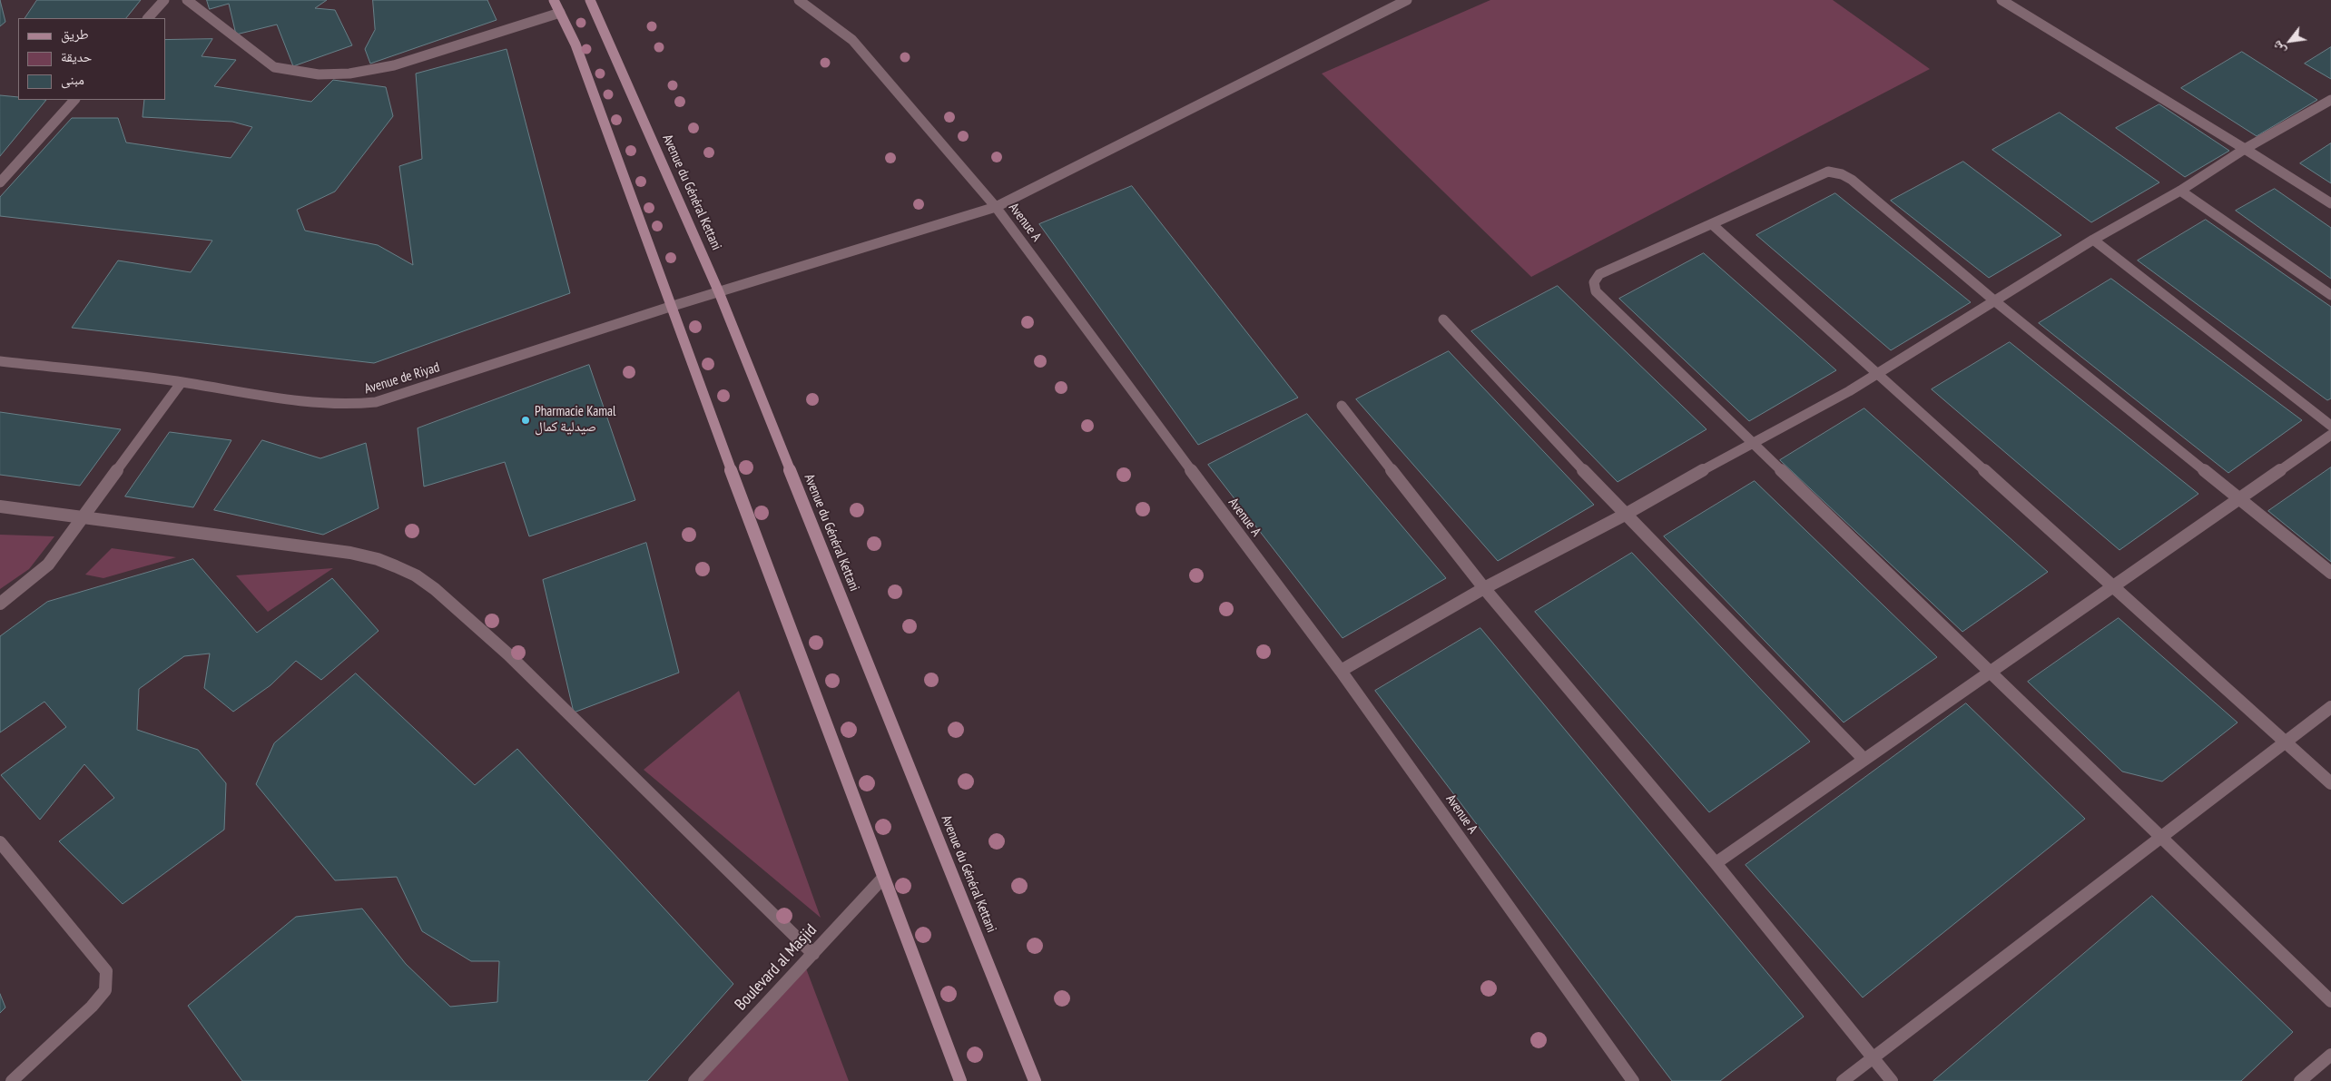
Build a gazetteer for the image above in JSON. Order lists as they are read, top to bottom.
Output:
{
  "streets": {
    "street": [
      "Avenue du Général Kettani",
      "Avenue A",
      "Avenue de Riyad",
      "Boulevard al Masjid"
    ]
  },
  "crossings": [
    ["Avenue du Général Kettani", "Avenue de Riyad"],
    ["Avenue A", "Avenue de Riyad"]
  ],
  "places": ["Pharmacie Kamal صيدلية كمال"],
  "legend": ["طريق", "حديقة", "مبنى"],
  "north": "bottom left"
}
